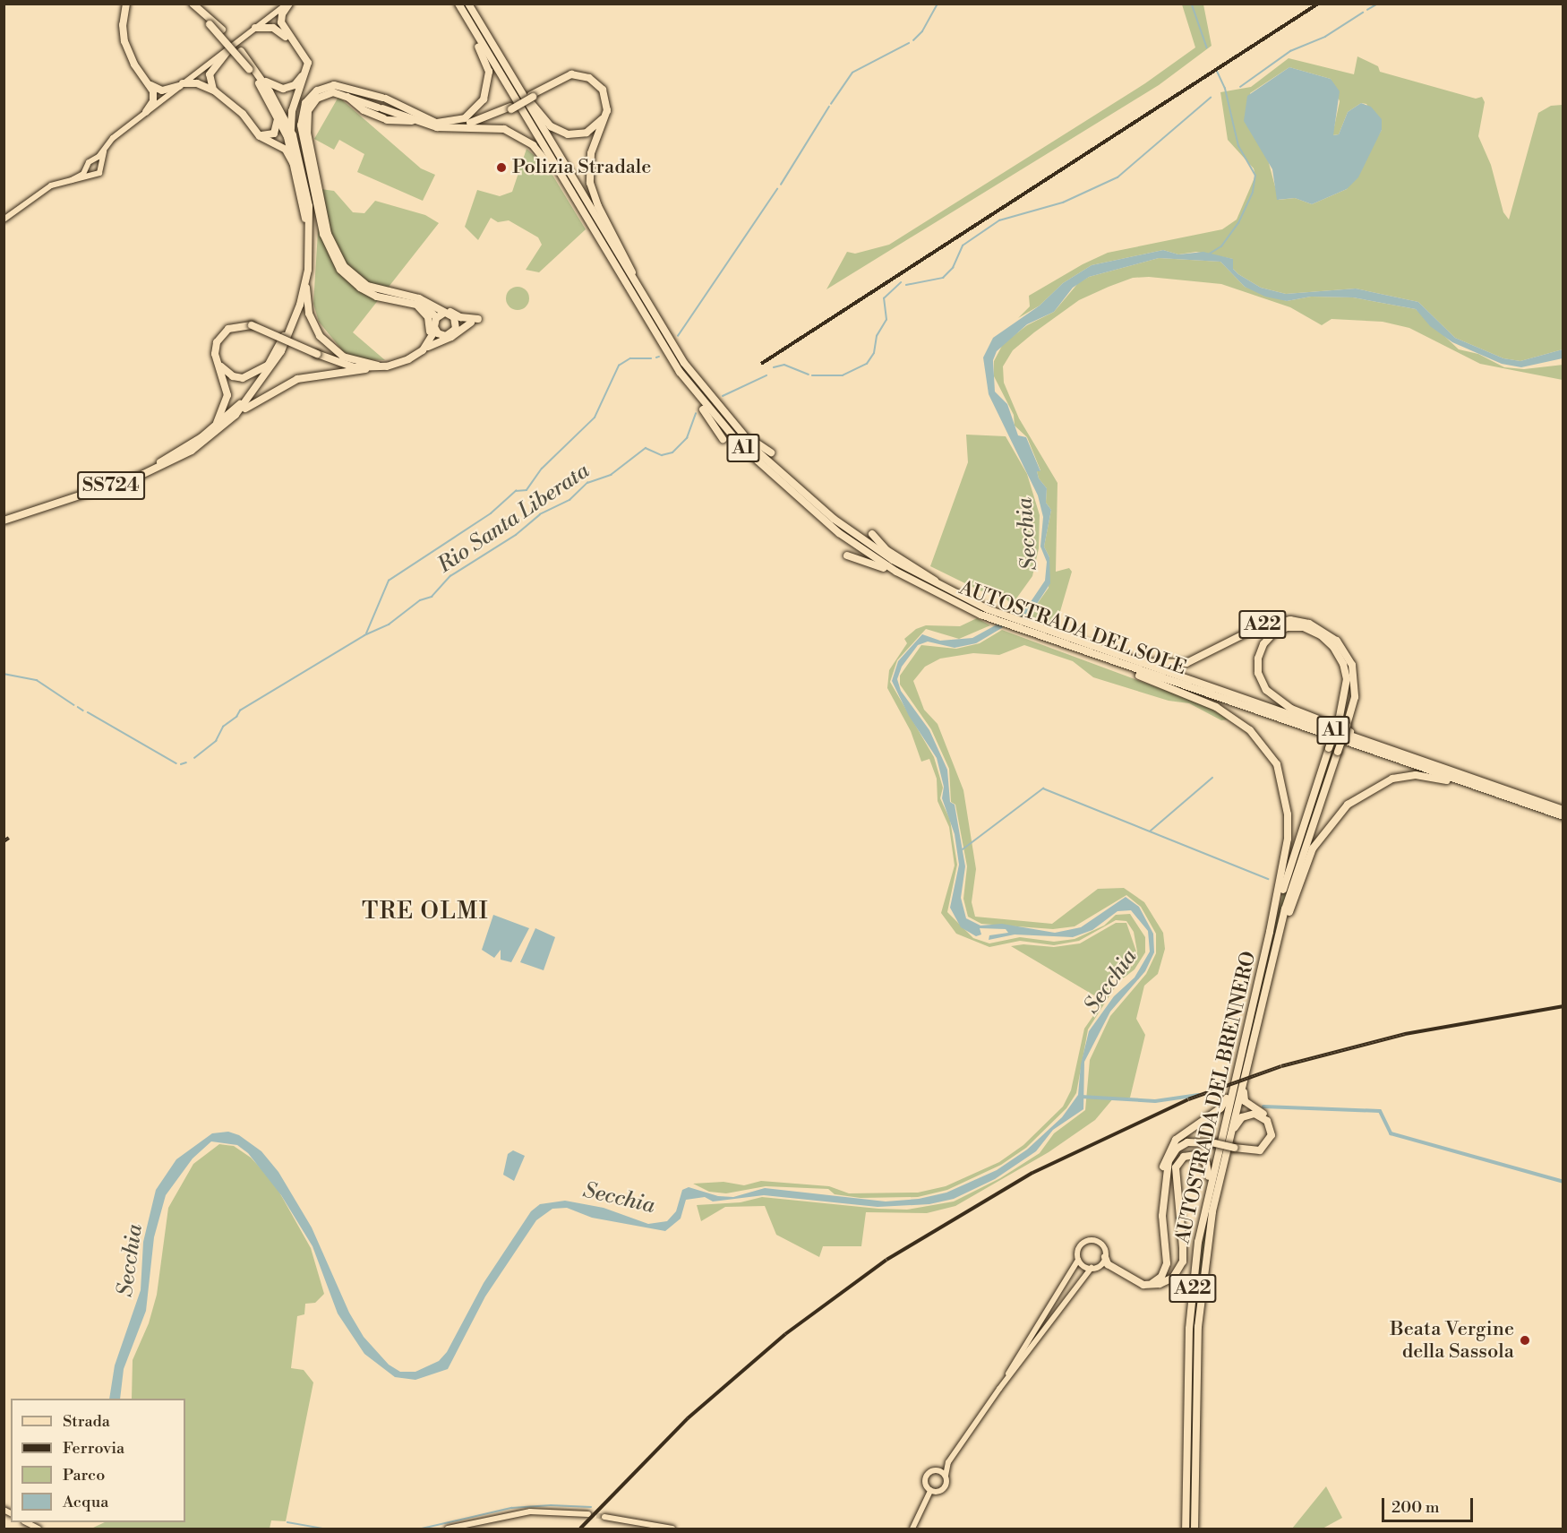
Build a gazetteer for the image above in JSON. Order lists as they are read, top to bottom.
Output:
{
  "streets": {
    "highway": [
      "A1",
      "SS724",
      "A22",
      "AUTOSTRADA DEL SOLE",
      "AUTOSTRADA DEL BRENNERO"
    ]
  },
  "crossings": [
    ["A1", "AUTOSTRADA DEL SOLE"],
    ["A1", "AUTOSTRADA DEL BRENNERO"],
    ["A22", "AUTOSTRADA DEL SOLE"],
    ["A22", "AUTOSTRADA DEL BRENNERO"]
  ],
  "districts": ["TRE OLMI"],
  "water": ["Rio Santa Liberata", "Secchia"],
  "places": ["Polizia Stradale", "Beata Vergine della Sassola"],
  "legend": [
    "Strada",
    "Ferrovia",
    "Parco",
    "Acqua"
  ],
  "scale_bar": "200 m"
}
